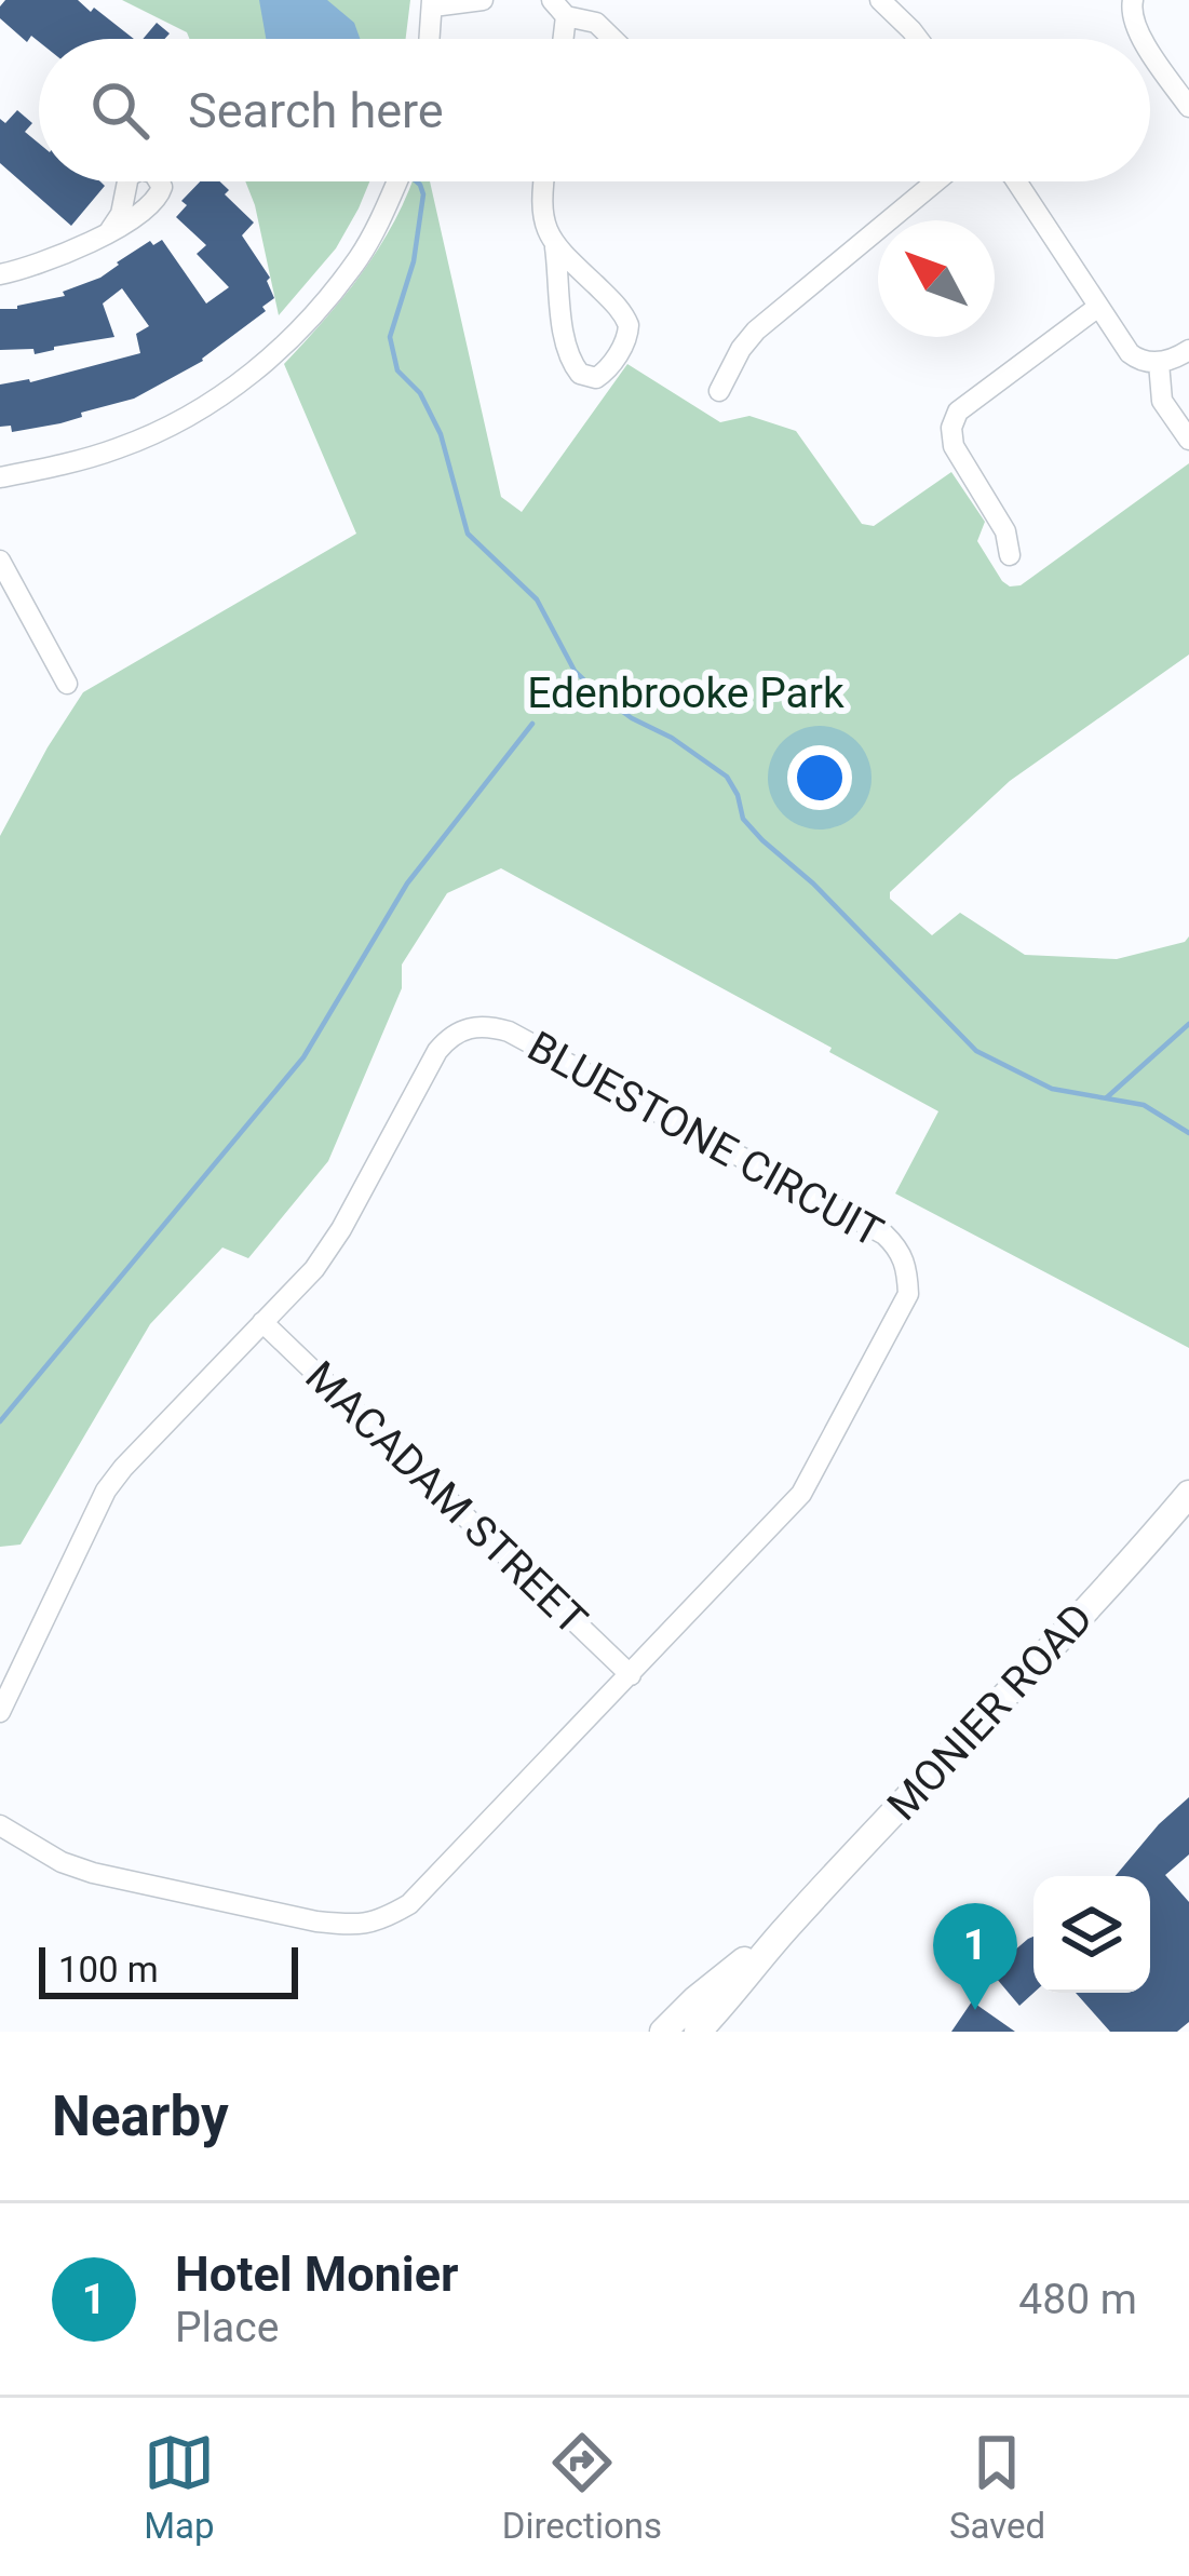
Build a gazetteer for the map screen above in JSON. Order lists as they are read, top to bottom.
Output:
{
  "streets": {
    "main road": ["MONIER ROAD"],
    "street": ["BLUESTONE CIRCUIT", "MACADAM STREET"]
  },
  "crossings": [
    ["BLUESTONE CIRCUIT", "MACADAM STREET"]
  ],
  "parks": ["Edenbrooke Park"],
  "scale_bar": "100 m",
  "north": "top left",
  "page": {
    "search": "Search here",
    "pins": "1",
    "scale": "100 m",
    "heading": "Nearby",
    "list": [
      {
        "mark": "1",
        "name": "Hotel Monier",
        "note": "Place",
        "value": "480 m"
      }
    ],
    "nav": ["Map", "Directions", "Saved"]
  }
}
